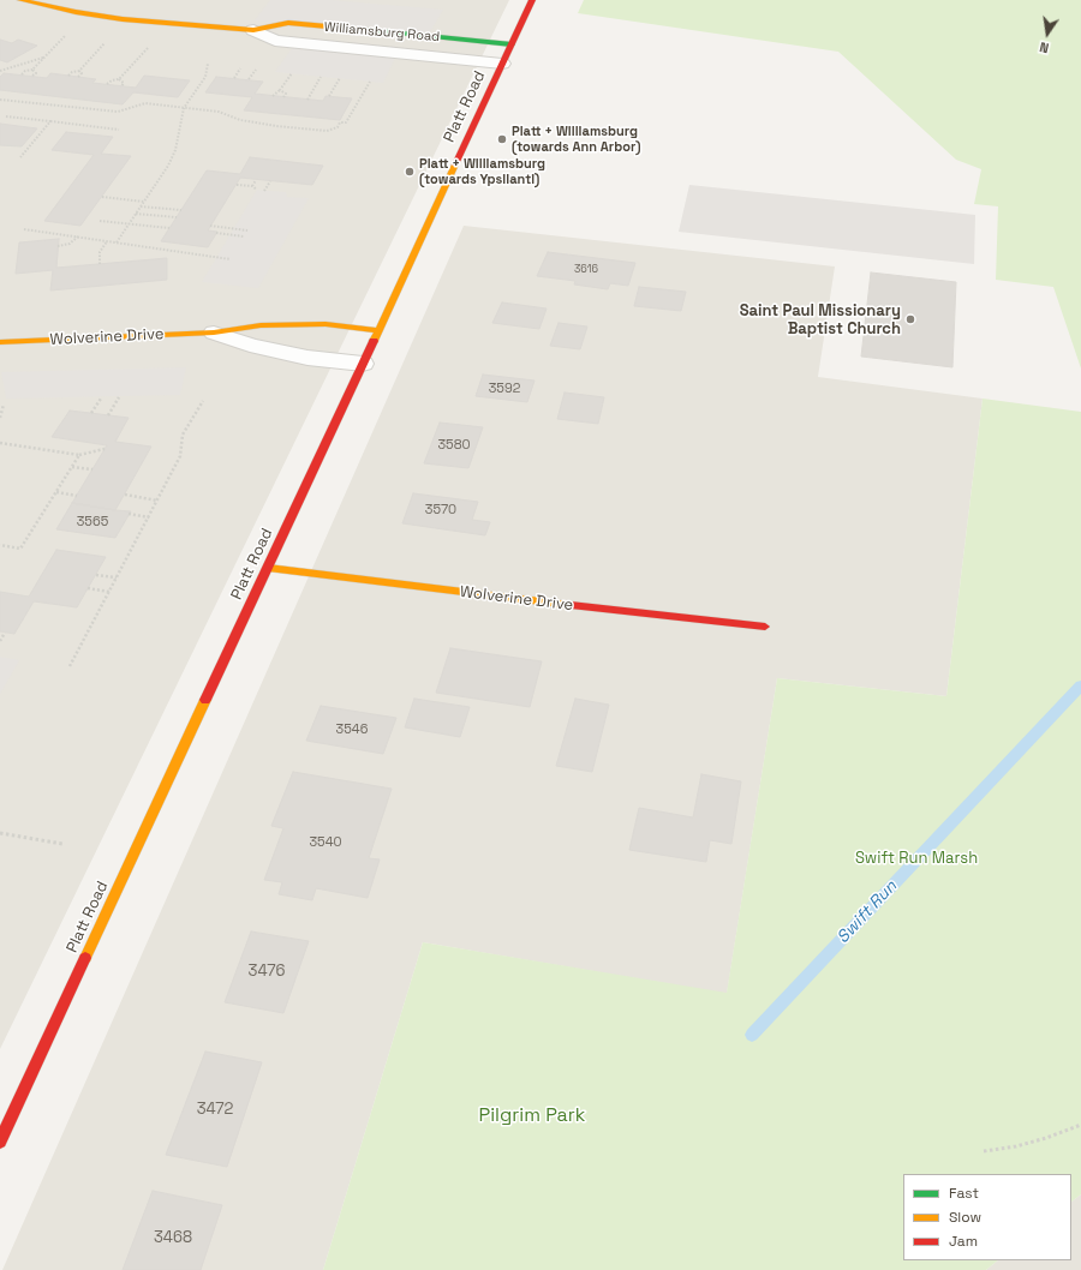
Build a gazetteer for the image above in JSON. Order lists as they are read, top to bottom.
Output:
{
  "streets": {
    "main road": ["Williamsburg Road", "Platt Road", "Wolverine Drive"]
  },
  "crossings": [
    ["Williamsburg Road", "Platt Road"],
    ["Platt Road", "Wolverine Drive"]
  ],
  "water": ["Swift Run"],
  "parks": ["Swift Run Marsh", "Pilgrim Park"],
  "places": ["Platt + Williamsburg (towards Ann Arbor)", "Platt + Williamsburg (towards Ypsilanti)", "Saint Paul Missionary Baptist Church"],
  "house_numbers": [
    "3616",
    "3592",
    "3580",
    "3570",
    "3565",
    "3546",
    "3540",
    "3476",
    "3472",
    "3468"
  ],
  "legend": ["Fast", "Slow", "Jam"],
  "north": "bottom"
}
